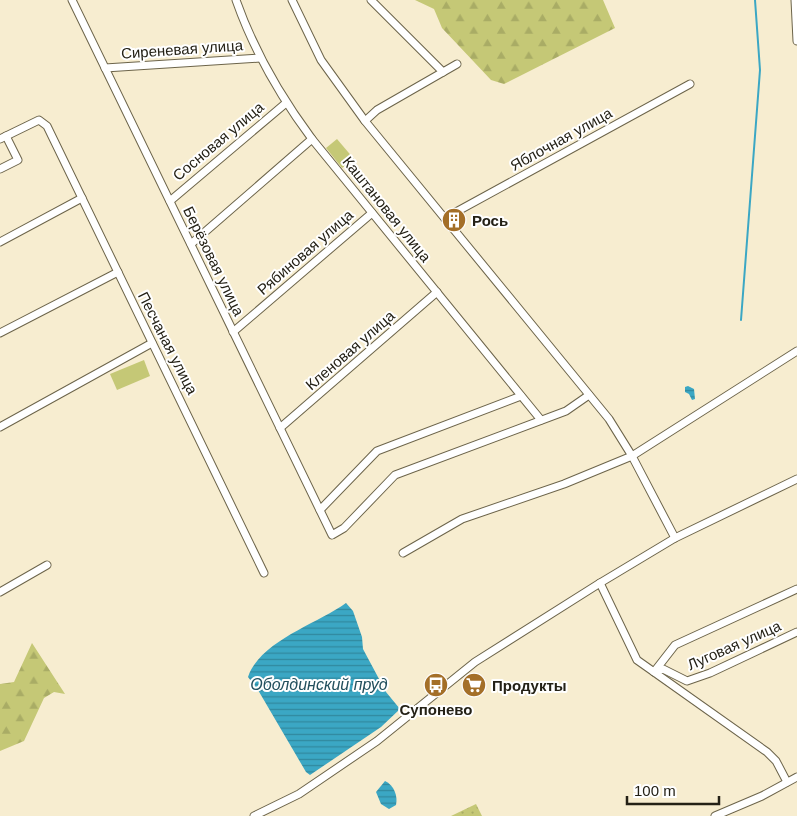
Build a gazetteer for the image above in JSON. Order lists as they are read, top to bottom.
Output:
{
  "streets": {
    "street": [
      "Сиреневая улица",
      "Яблочная улица",
      "Сосновая улица",
      "Каштановая улица",
      "Рябиновая улица",
      "Берёзовая улица",
      "Песчаная улица",
      "Кленовая улица",
      "Луговая улица"
    ]
  },
  "crossings": [
    ["Сиреневая улица", "Каштановая улица"],
    ["Сиреневая улица", "Берёзовая улица"],
    ["Сосновая улица", "Каштановая улица"],
    ["Сосновая улица", "Берёзовая улица"],
    ["Каштановая улица", "Рябиновая улица"],
    ["Каштановая улица", "Берёзовая улица"],
    ["Каштановая улица", "Кленовая улица"],
    ["Рябиновая улица", "Берёзовая улица"],
    ["Берёзовая улица", "Кленовая улица"]
  ],
  "water": ["Оболдинский пруд"],
  "places": {
    "building": ["Рось"],
    "bus stop": ["Супонево"],
    "supermarket": ["Продукты"]
  },
  "scale_bar": "100 m"
}
